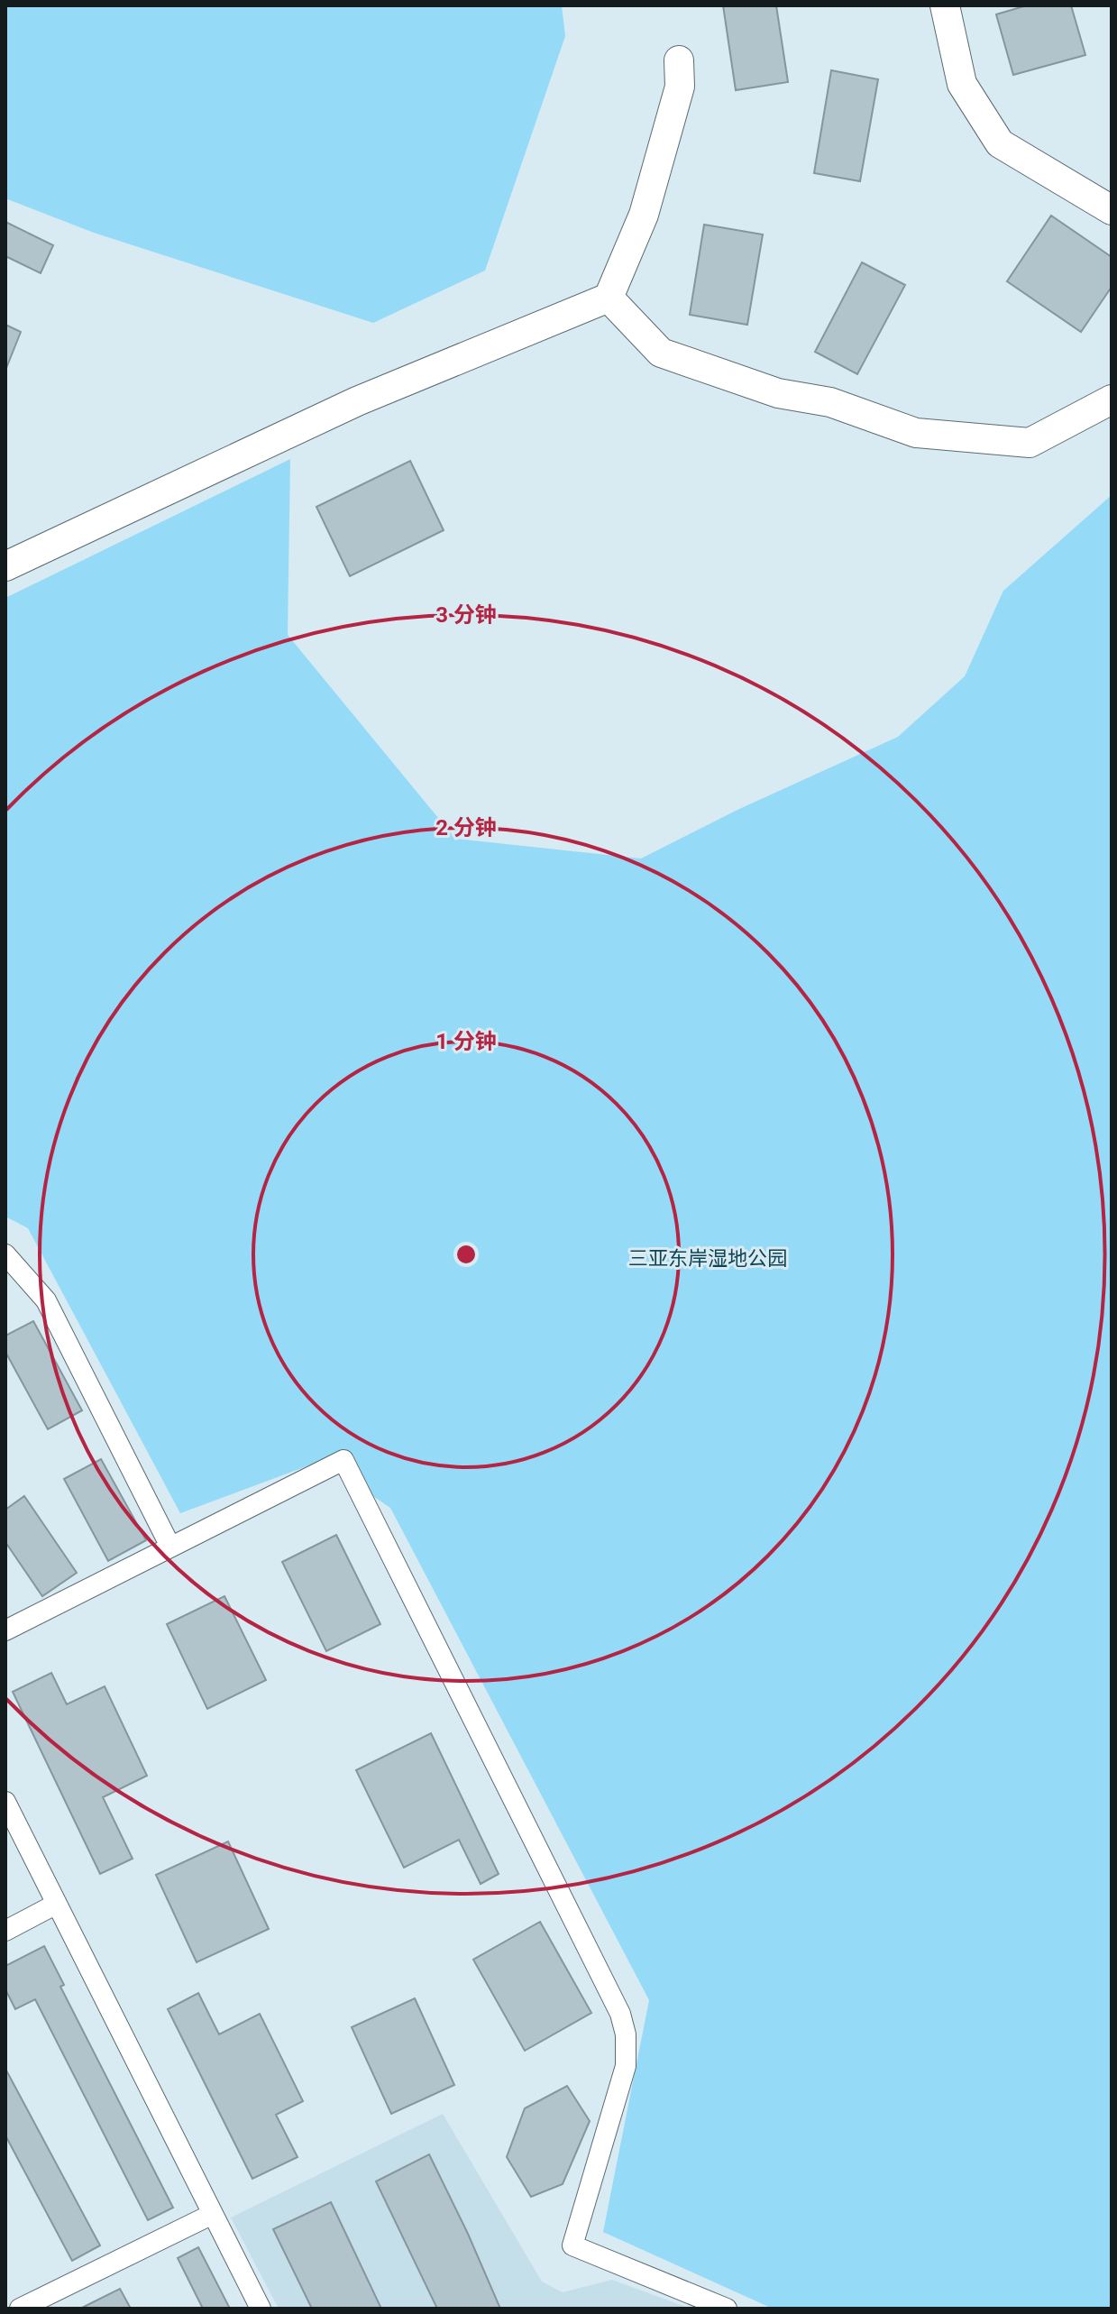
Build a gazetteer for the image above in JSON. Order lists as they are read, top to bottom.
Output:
{
  "parks": ["三亚东岸湿地公园"],
  "rings": ["3 分钟", "2 分钟", "1 分钟"]
}
